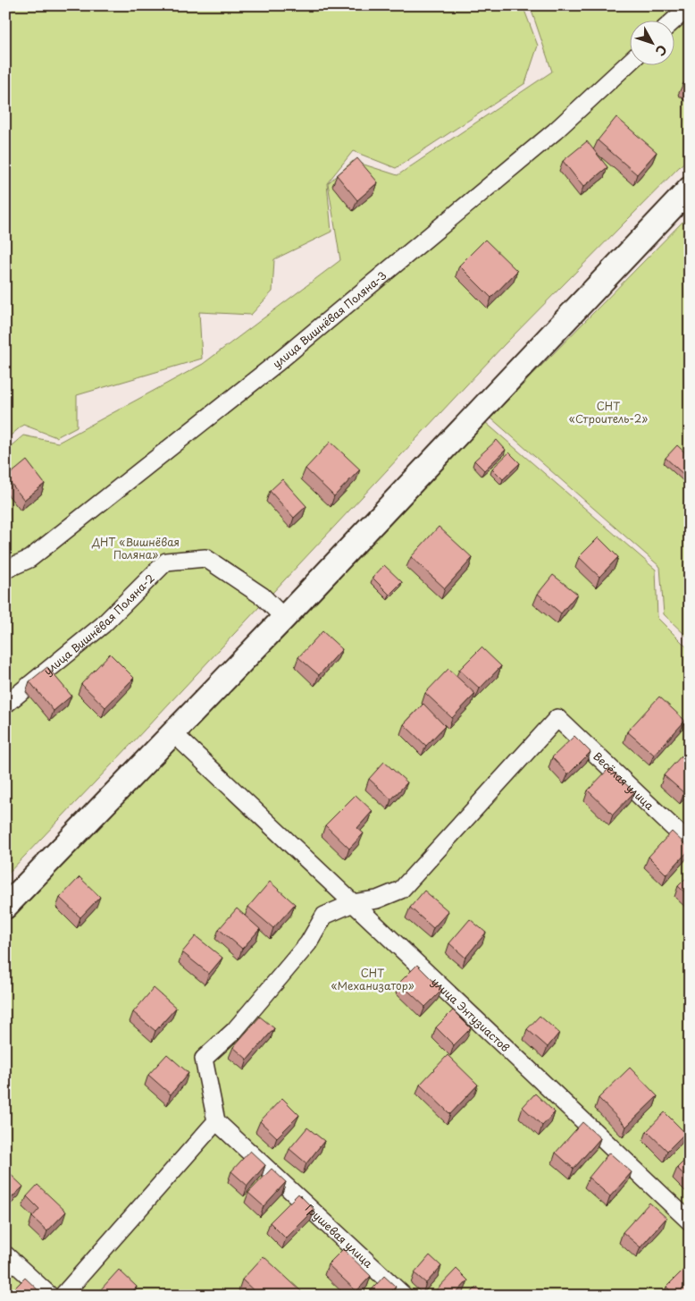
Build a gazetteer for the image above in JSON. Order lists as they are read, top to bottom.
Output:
{
  "streets": {
    "street": [
      "улица Вишнёвая Поляна-3",
      "улица Вишнёвая Поляна-2",
      "Весёлая улица",
      "улица Энтузиастов",
      "Грушевая улица"
    ]
  },
  "crossings": [
    ["Весёлая улица", "улица Энтузиастов"]
  ],
  "parks": ["СНТ «Строитель-2»", "ДНТ «Вишнёвая Поляна»", "СНТ «Механизатор»"],
  "north": "bottom right"
}
